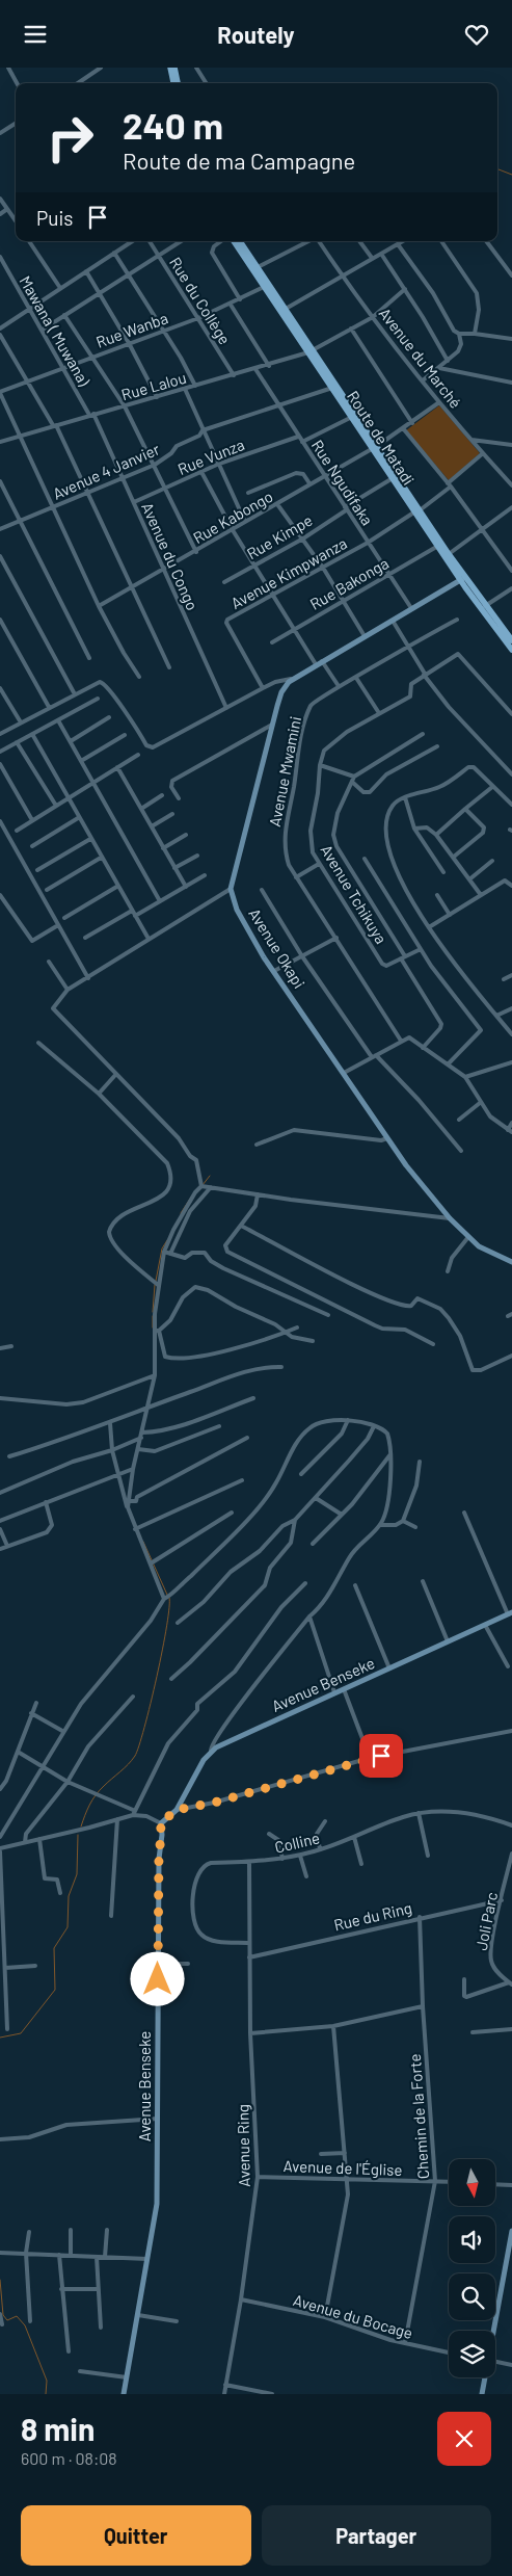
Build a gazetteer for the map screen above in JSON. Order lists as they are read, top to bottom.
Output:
{
  "streets": {
    "main road": ["Route de Matadi"],
    "street": [
      "Rue du Collège",
      "Rue Wanba",
      "Mawana ( Muwana)",
      "Avenue du Marché",
      "Rue Lalou",
      "Rue Vunza",
      "Avenue 4 Janvier",
      "Rue Ngudifaka",
      "Rue Kabongo",
      "Rue Kimpe",
      "Avenue du Congo",
      "Avenue Kimpwanza",
      "Rue Bakonga",
      "Avenue Mwamini",
      "Avenue Tchikuya",
      "Avenue Okapi",
      "Avenue Benseke",
      "Colline",
      "Rue du Ring",
      "Joli Parc",
      "Chemin de la Forte",
      "Avenue Ring",
      "Avenue de l'Église",
      "Avenue du Bocage"
    ]
  },
  "crossings": [
    ["Rue du Collège", "Rue Wanba"],
    ["Rue du Collège", "Rue Lalou"],
    ["Rue Wanba", "Mawana ( Muwana)"],
    ["Rue Wanba", "Route de Matadi"],
    ["Mawana ( Muwana)", "Rue Lalou"],
    ["Mawana ( Muwana)", "Avenue du Congo"],
    ["Avenue du Marché", "Rue Lalou"],
    ["Avenue du Marché", "Rue Kabongo"],
    ["Avenue du Marché", "Avenue Kimpwanza"],
    ["Rue Lalou", "Route de Matadi"],
    ["Rue Lalou", "Rue Ngudifaka"],
    ["Rue Lalou", "Avenue du Congo"],
    ["Route de Matadi", "Avenue 4 Janvier"],
    ["Route de Matadi", "Rue Kabongo"],
    ["Route de Matadi", "Rue Kimpe"],
    ["Route de Matadi", "Avenue Kimpwanza"],
    ["Route de Matadi", "Rue Bakonga"],
    ["Rue Vunza", "Rue Ngudifaka"],
    ["Rue Vunza", "Avenue du Congo"],
    ["Avenue 4 Janvier", "Rue Ngudifaka"],
    ["Avenue 4 Janvier", "Avenue du Congo"],
    ["Rue Ngudifaka", "Rue Kabongo"],
    ["Rue Ngudifaka", "Rue Kimpe"],
    ["Rue Ngudifaka", "Avenue Kimpwanza"],
    ["Rue Ngudifaka", "Rue Bakonga"],
    ["Rue Kabongo", "Avenue du Congo"],
    ["Colline", "Avenue Ring"],
    ["Rue du Ring", "Joli Parc"],
    ["Rue du Ring", "Chemin de la Forte"],
    ["Rue du Ring", "Avenue Ring"],
    ["Chemin de la Forte", "Avenue de l'Église"],
    ["Chemin de la Forte", "Avenue du Bocage"],
    ["Avenue Ring", "Avenue de l'Église"],
    ["Avenue Ring", "Avenue du Bocage"]
  ],
  "north": "bottom",
  "page": {
    "header": "Routely",
    "turn": ["240 m", "Route de ma Campagne"],
    "then": "Puis",
    "heading": ["8 min", "600 m · 08:08"],
    "buttons": ["Quitter", "Partager"]
  }
}
